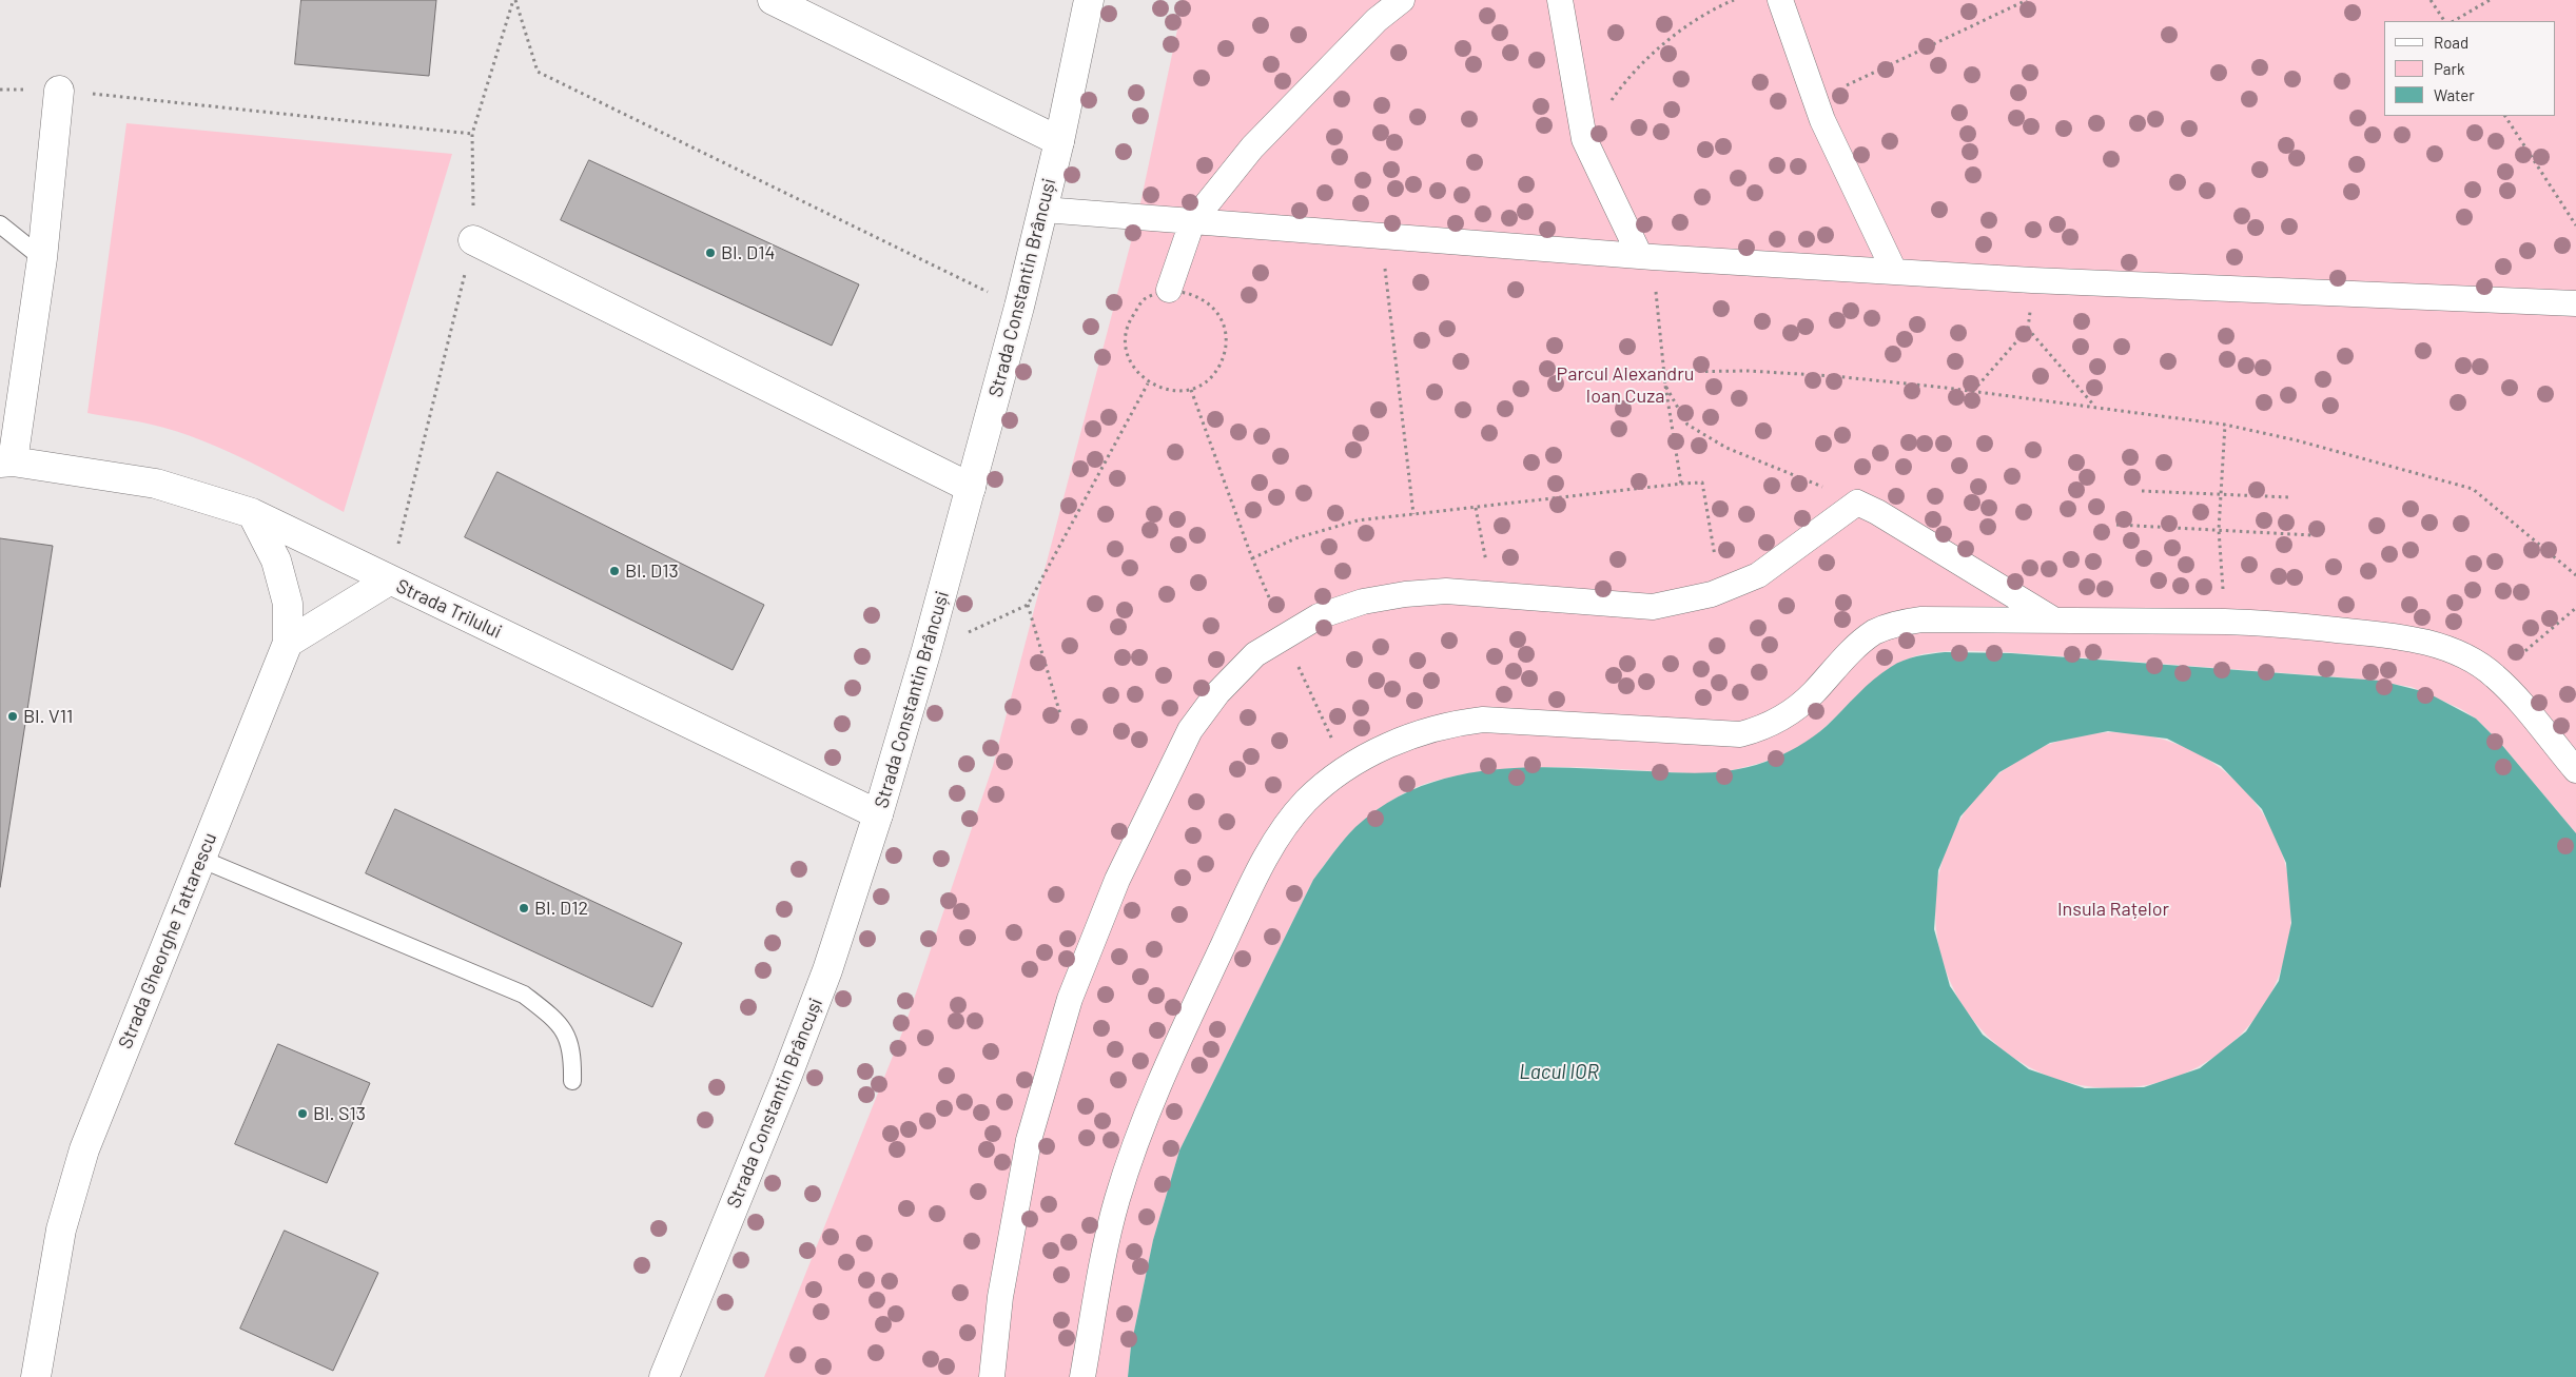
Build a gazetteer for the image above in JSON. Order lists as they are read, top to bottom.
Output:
{
  "streets": {
    "street": ["Strada Constantin Brâncuși", "Strada Trilului", "Strada Gheorghe Tattarescu"]
  },
  "crossings": [
    ["Strada Constantin Brâncuși", "Strada Trilului"],
    ["Strada Trilului", "Strada Gheorghe Tattarescu"]
  ],
  "water": ["Lacul IOR"],
  "parks": ["Parcul Alexandru Ioan Cuza", "Insula Rațelor"],
  "places": [
    "Bl. D14",
    "Bl. D13",
    "Bl. V11",
    "Bl. D12",
    "Bl. S13"
  ],
  "legend": ["Road", "Park", "Water"]
}
